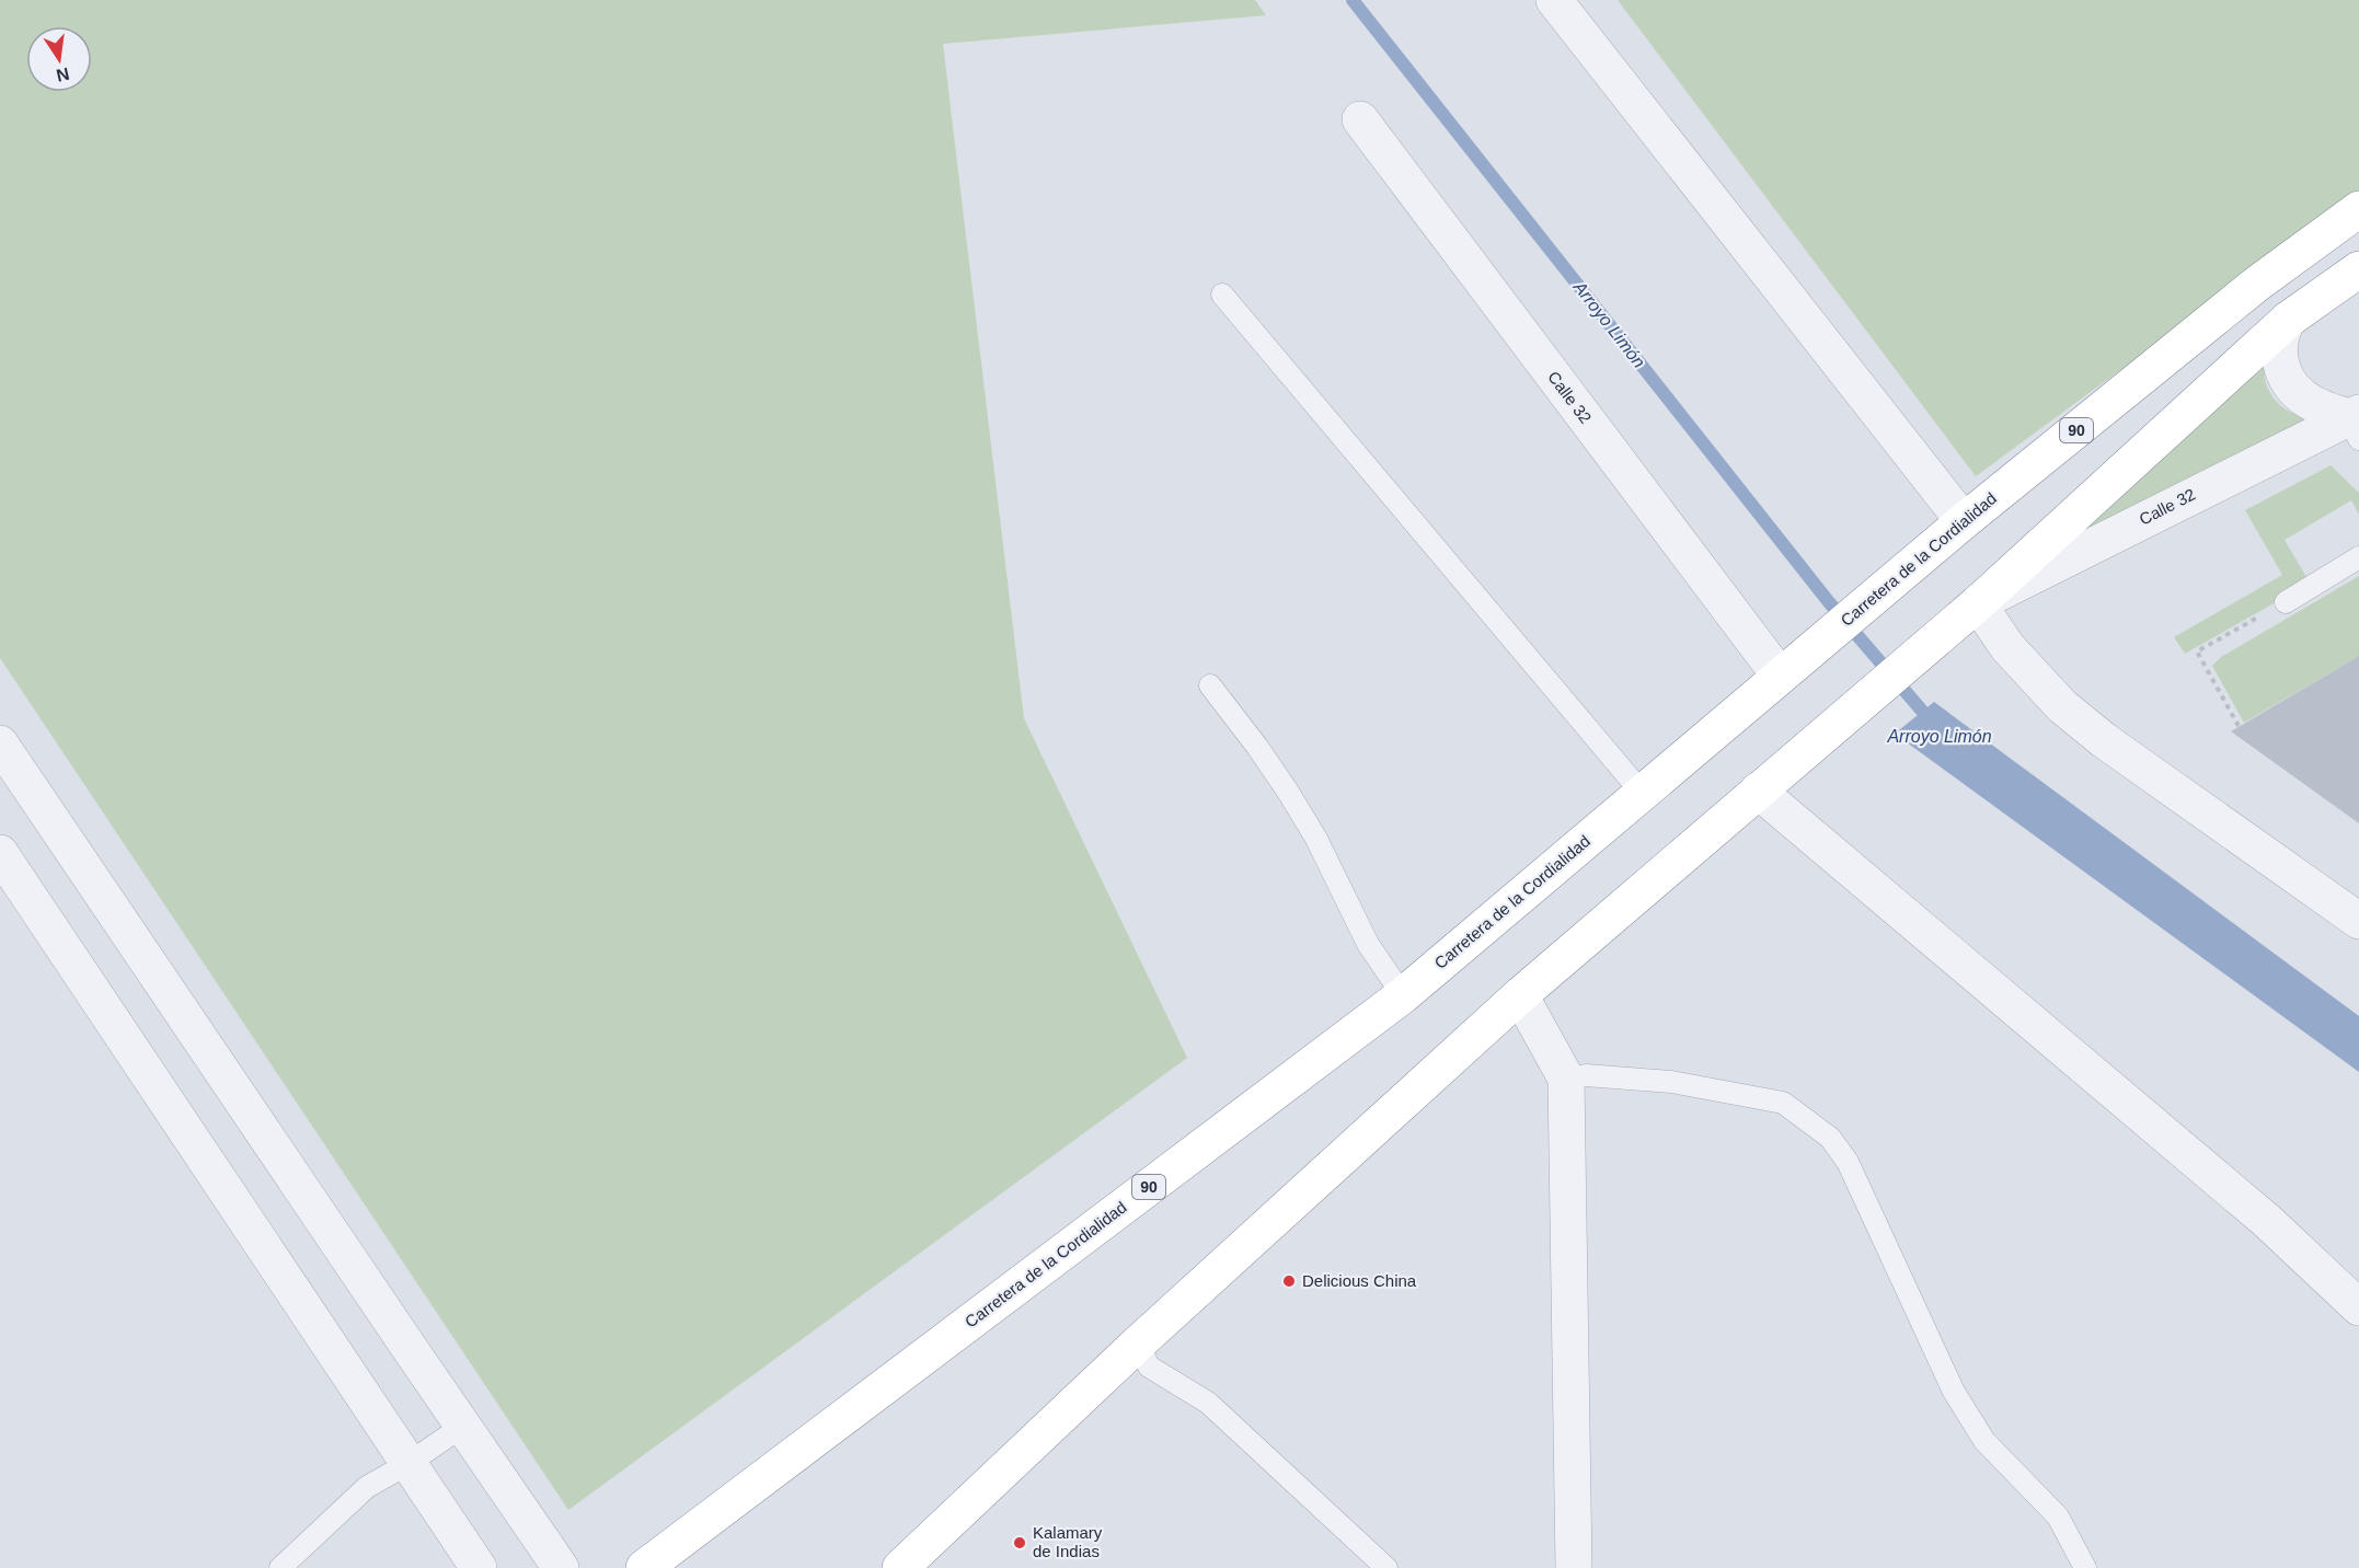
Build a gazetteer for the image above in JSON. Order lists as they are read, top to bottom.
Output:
{
  "streets": {
    "highway": ["90", "Carretera de la Cordialidad"],
    "street": ["Calle 32"]
  },
  "crossings": [
    ["Calle 32", "Carretera de la Cordialidad"]
  ],
  "water": ["Arroyo Limón"],
  "places": ["Delicious China", "Kalamary de Indias"],
  "north": "bottom"
}
